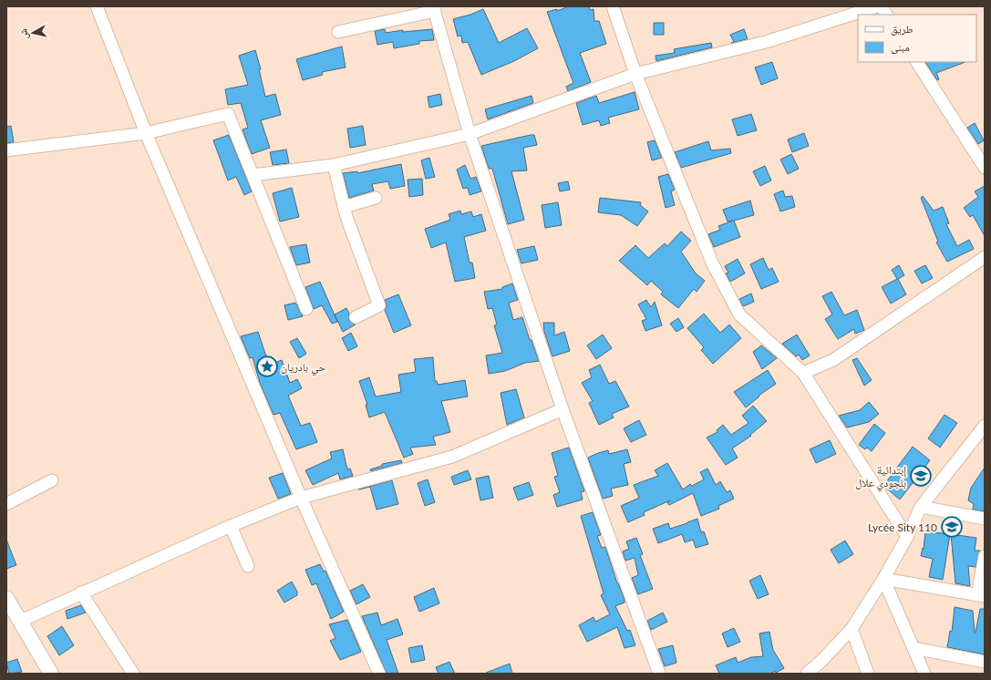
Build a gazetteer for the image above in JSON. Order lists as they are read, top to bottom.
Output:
{
  "places": {
    "place": ["حي بادريان"],
    "school or university": ["إبتدائية بلجودي علال", "Lycée Sity 110"]
  },
  "legend": ["طريق", "مبنى"],
  "north": "left"
}
